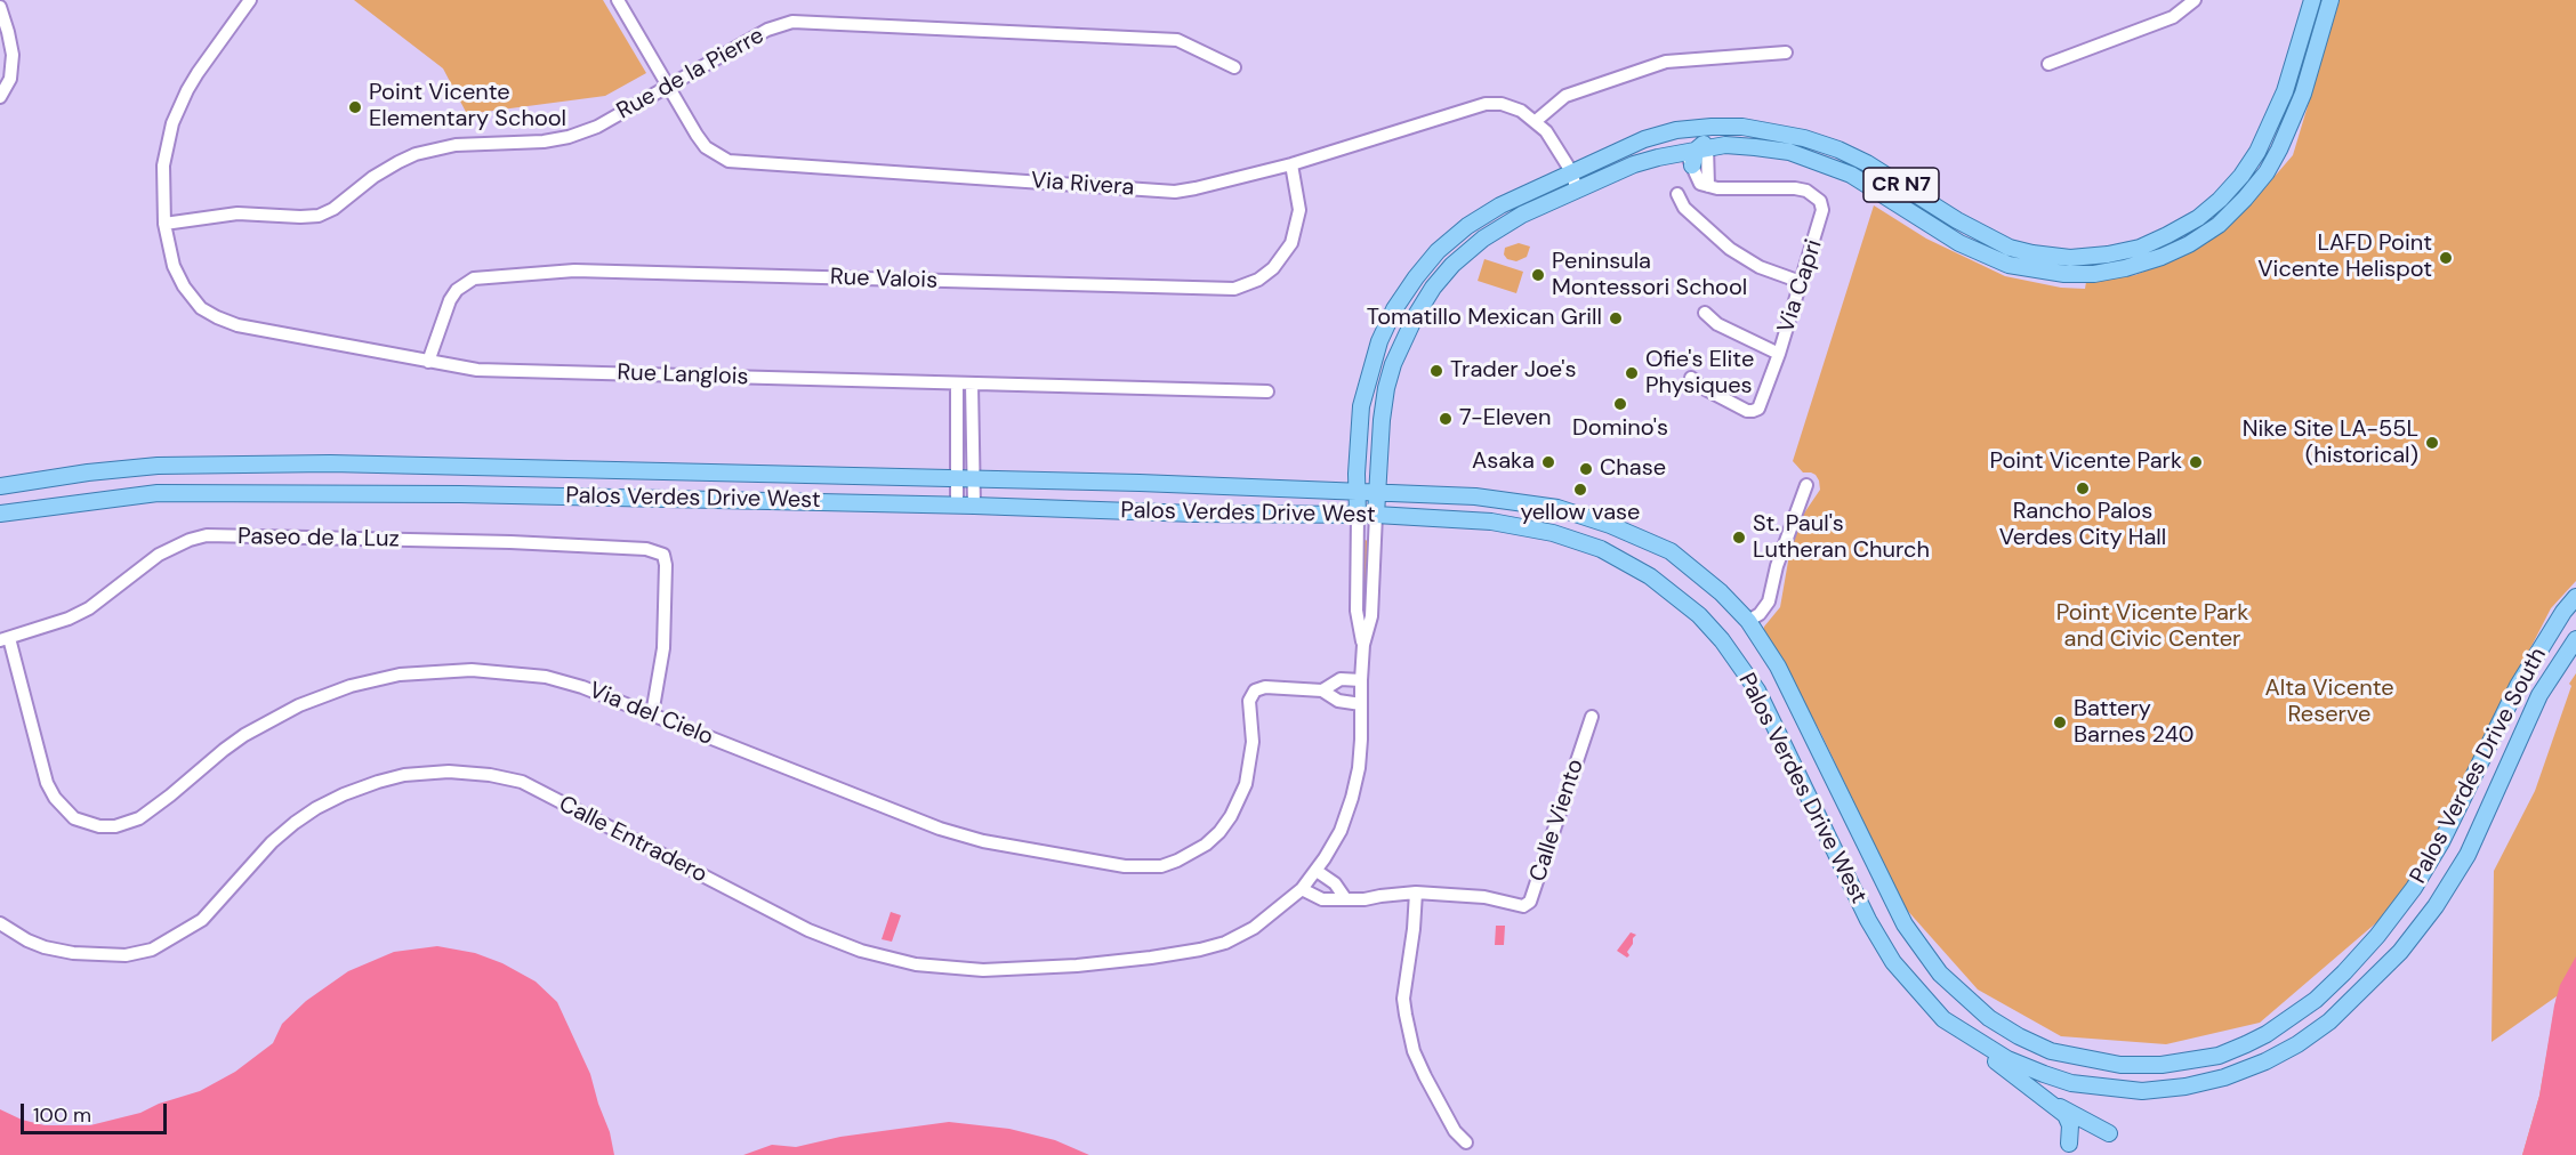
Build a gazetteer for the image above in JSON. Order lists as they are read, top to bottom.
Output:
{
  "streets": {
    "main road": ["CR N7", "Palos Verdes Drive West", "Palos Verdes Drive South"],
    "street": [
      "Rue de la Pierre",
      "Via Rivera",
      "Rue Valois",
      "Via Capri",
      "Rue Langlois",
      "Paseo de la Luz",
      "Via del Cielo",
      "Calle Viento",
      "Calle Entradero"
    ]
  },
  "crossings": [
    ["Rue de la Pierre", "Via Rivera"],
    ["Rue de la Pierre", "Rue Langlois"],
    ["Via Rivera", "CR N7"],
    ["Via Rivera", "Rue Valois"],
    ["CR N7", "Palos Verdes Drive West"],
    ["Rue Valois", "Rue Langlois"],
    ["Palos Verdes Drive West", "Palos Verdes Drive South"],
    ["Paseo de la Luz", "Via del Cielo"],
    ["Via del Cielo", "Calle Entradero"],
    ["Calle Viento", "Calle Entradero"]
  ],
  "parks": ["Point Vicente Park and Civic Center", "Alta Vicente Reserve"],
  "places": [
    "Point Vicente Elementary School",
    "LAFD Point Vicente Helispot",
    "Peninsula Montessori School",
    "Tomatillo Mexican Grill",
    "Trader Joe's",
    "Ofie's Elite Physiques",
    "Domino's",
    "7-Eleven",
    "Nike Site LA-55L (historical)",
    "Asaka",
    "Point Vicente Park",
    "Chase",
    "Rancho Palos Verdes City Hall",
    "yellow vase",
    "St. Paul's Lutheran Church",
    "Battery Barnes 240"
  ],
  "scale_bar": "100 m"
}
